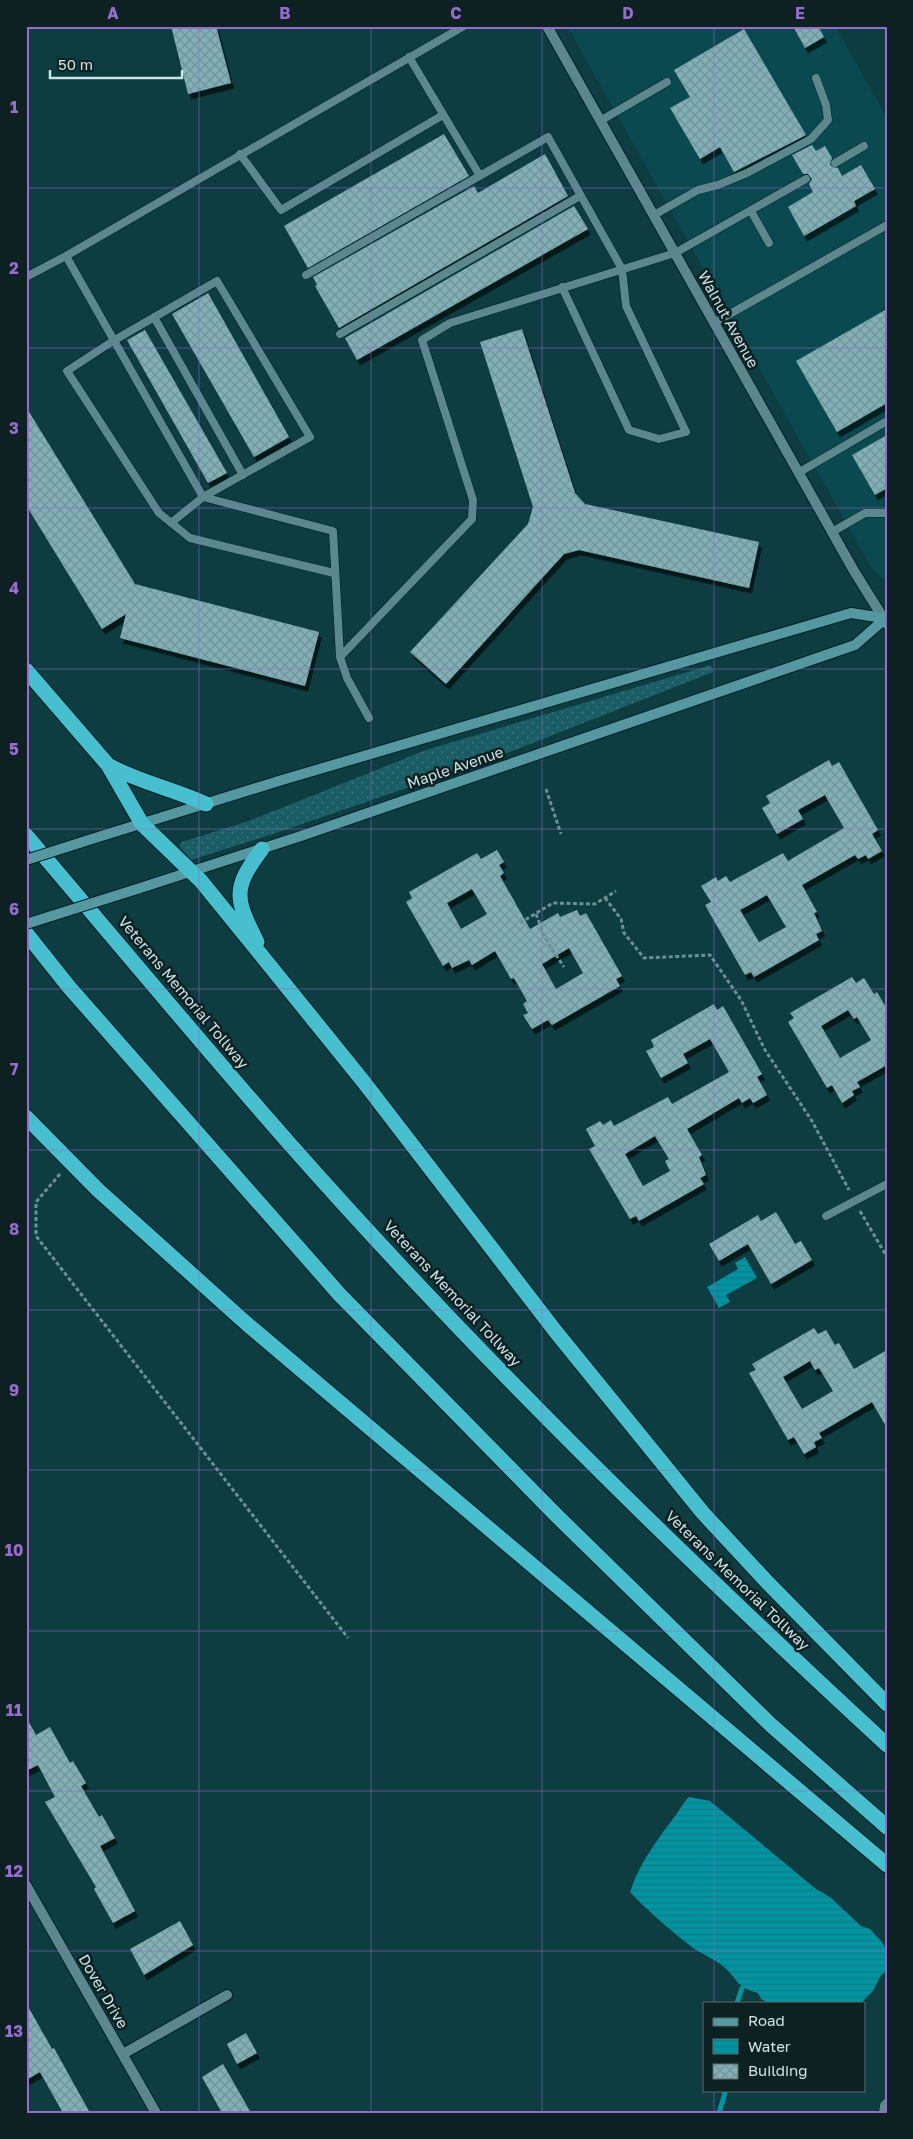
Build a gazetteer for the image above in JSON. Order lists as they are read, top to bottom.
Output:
{
  "streets": {
    "highway": ["Veterans Memorial Tollway"],
    "main road": ["Maple Avenue"],
    "street": ["Walnut Avenue", "Dover Drive"]
  },
  "crossings": [
    ["Walnut Avenue", "Maple Avenue"]
  ],
  "legend": ["Road", "Water", "Building"],
  "scale_bar": "50 m",
  "grid": {
    "columns": [
      "A",
      "B",
      "C",
      "D",
      "E"
    ],
    "rows": [
      "1",
      "2",
      "3",
      "4",
      "5",
      "6",
      "7",
      "8",
      "9",
      "10",
      "11",
      "12",
      "13"
    ]
  }
}
